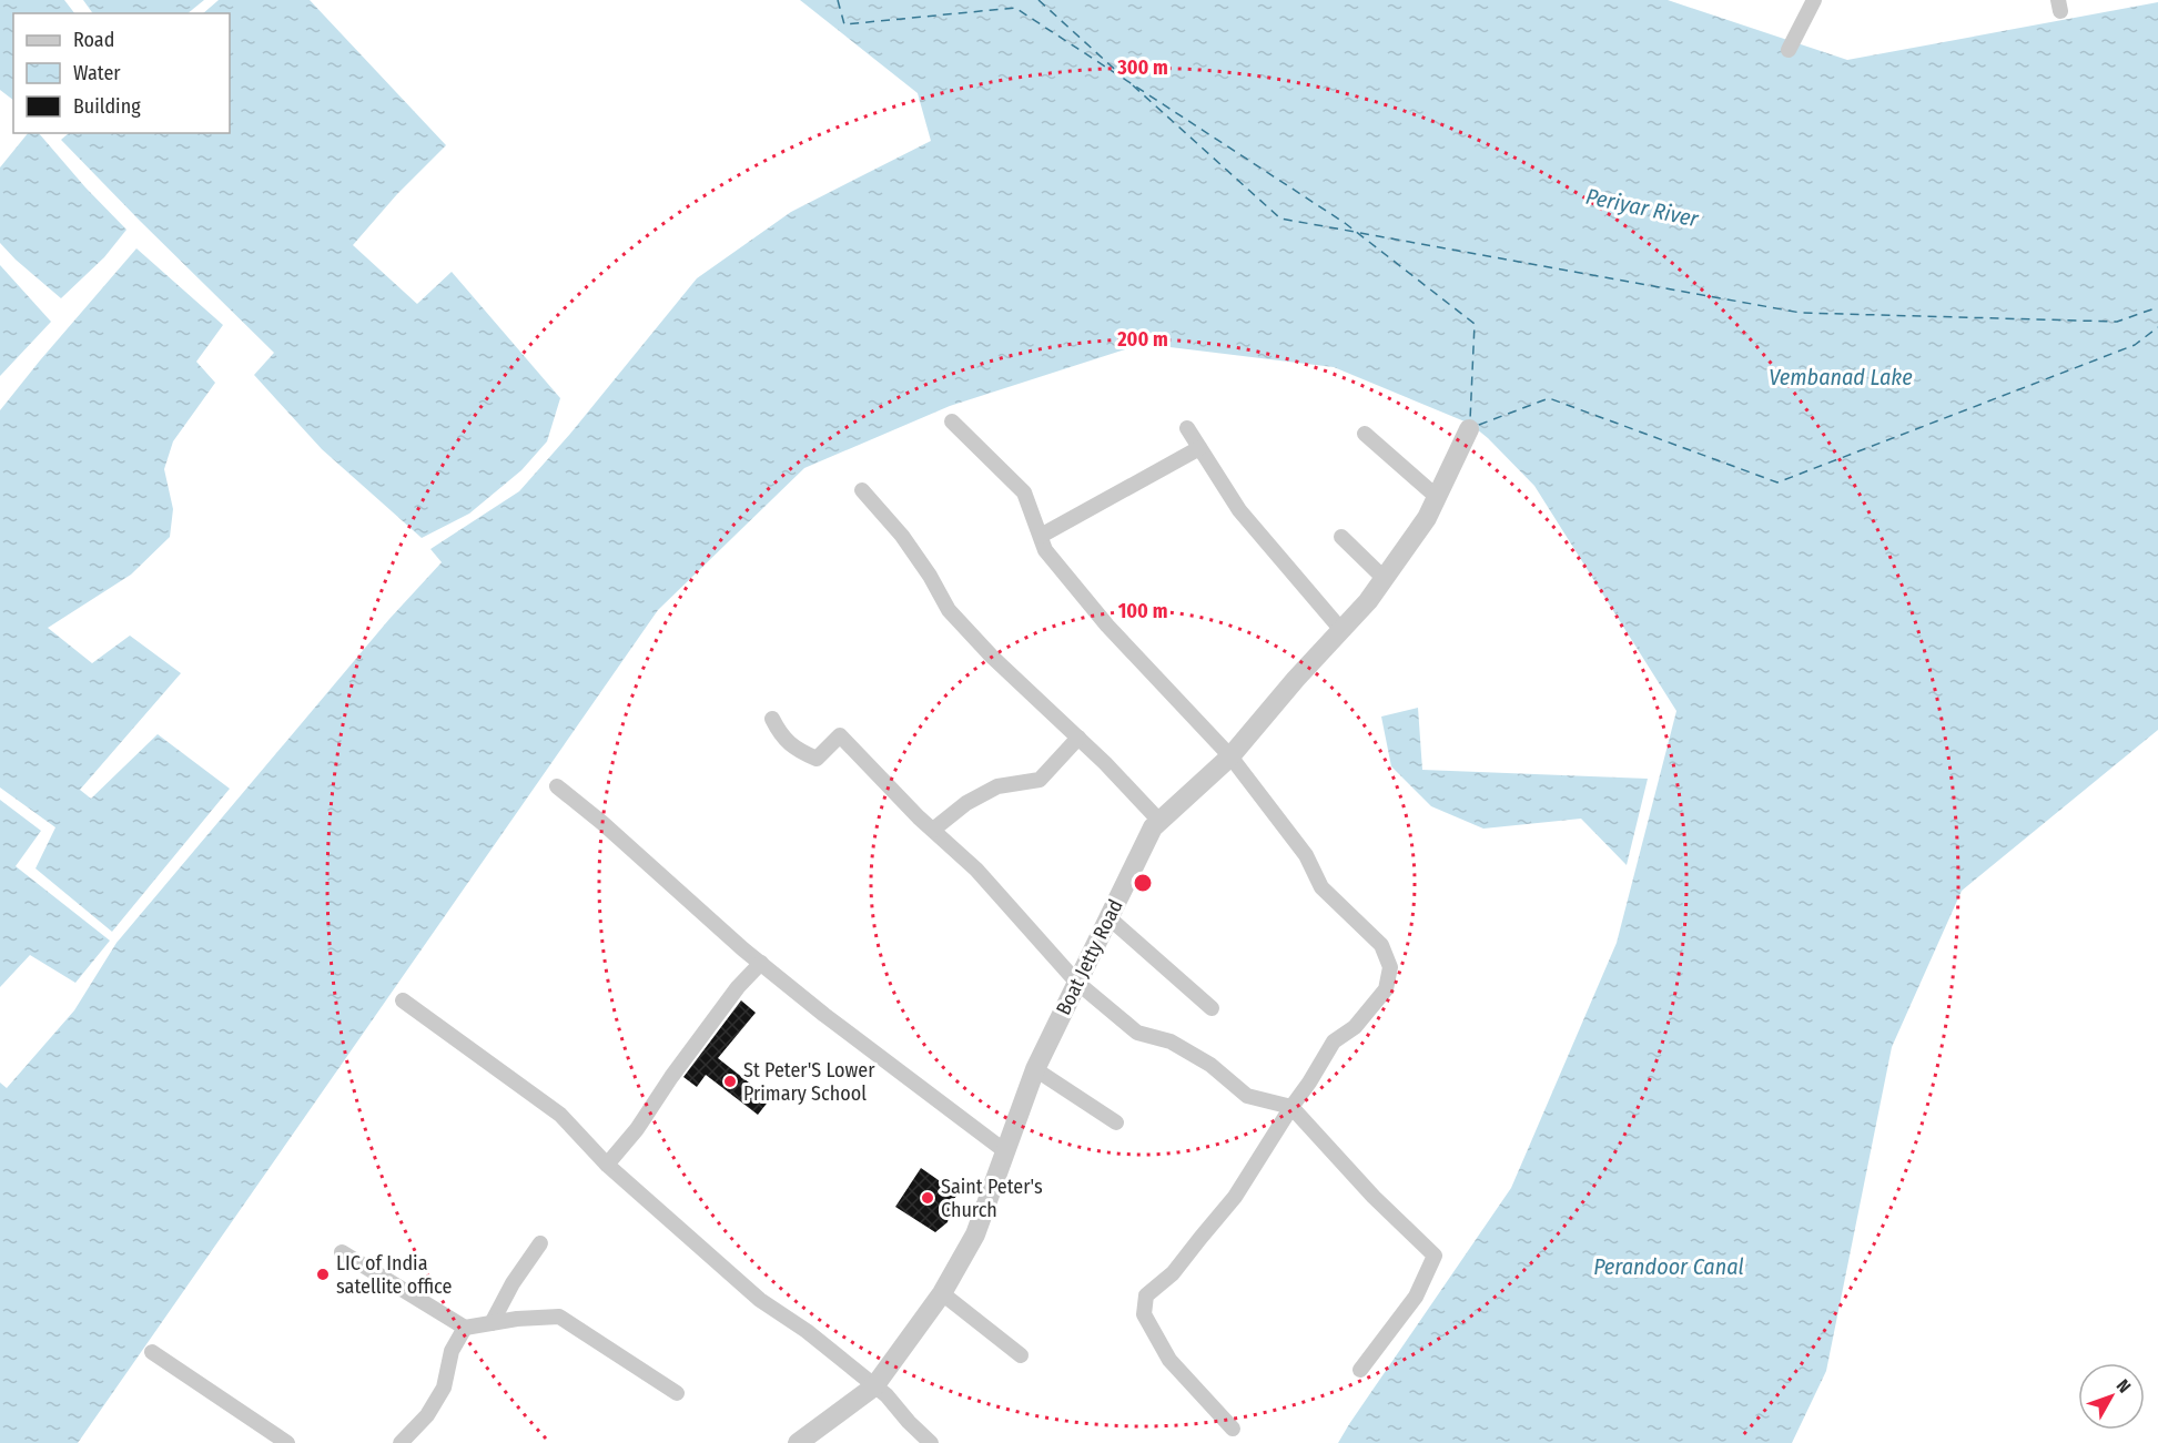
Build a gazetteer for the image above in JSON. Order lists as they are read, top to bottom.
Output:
{
  "streets": {
    "street": ["Boat Jetty Road"]
  },
  "water": ["Periyar River", "Vembanad Lake", "Perandoor Canal"],
  "places": ["St Peter'S Lower Primary School", "Saint Peter's Church", "LIC of India satellite office"],
  "legend": ["Road", "Water", "Building"],
  "north": "top right",
  "rings": ["300 m", "200 m", "100 m"]
}
